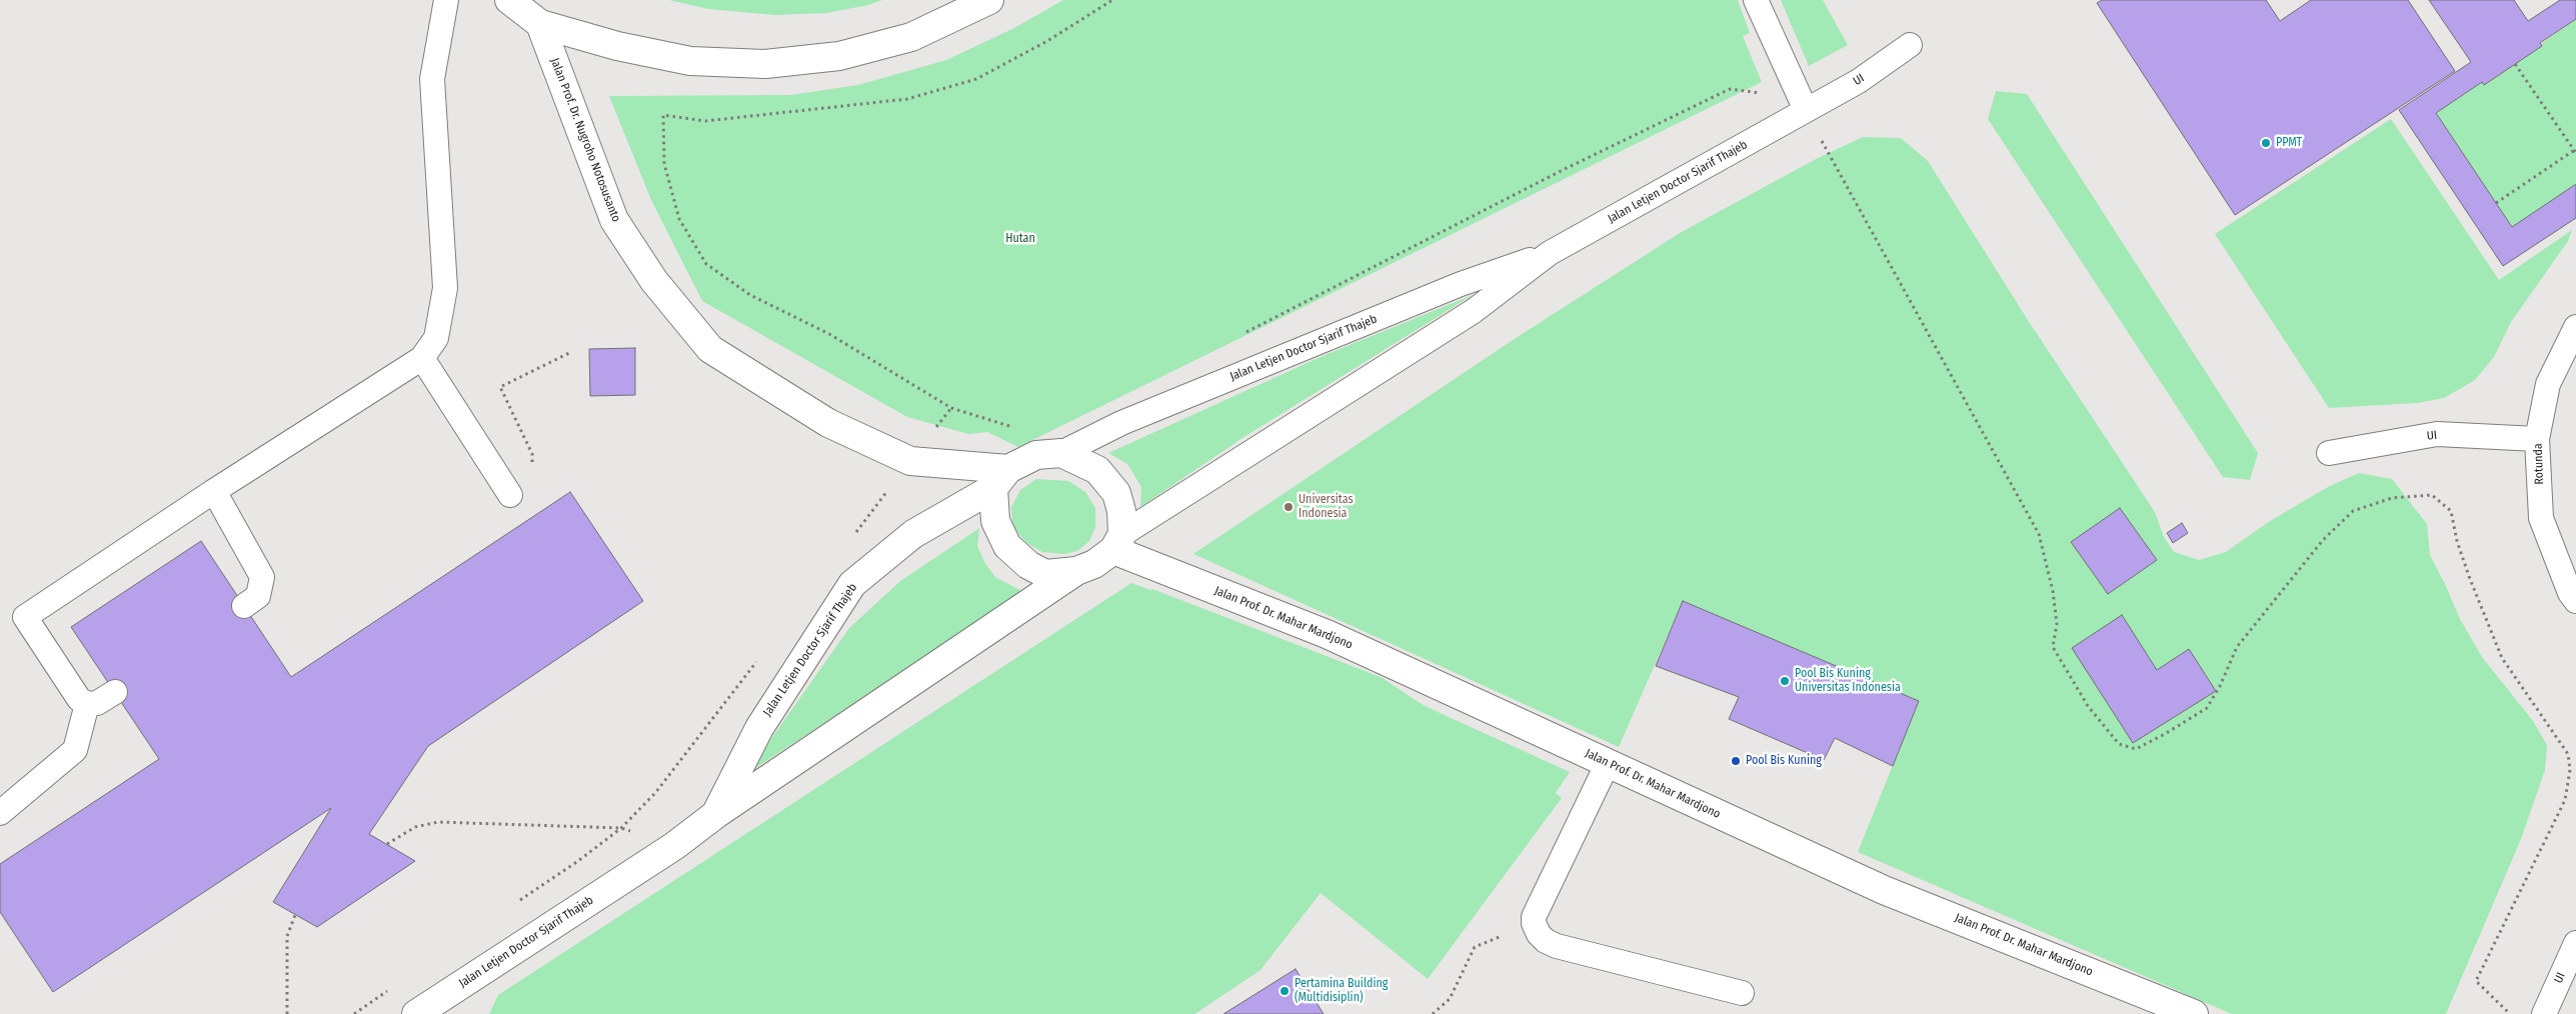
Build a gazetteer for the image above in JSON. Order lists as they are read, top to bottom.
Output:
{
  "streets": {
    "street": ["Jalan Prof. Dr. Nugroho Notosusanto", "Jalan Letjen Doctor Sjarif Thajeb", "Jalan Prof. Dr. Mahar Mardjono"],
    "lane": ["UI", "Rotunda"]
  },
  "crossings": [
    ["UI", "Jalan Letjen Doctor Sjarif Thajeb"],
    ["UI", "Rotunda"],
    ["Jalan Prof. Dr. Nugroho Notosusanto", "Jalan Letjen Doctor Sjarif Thajeb"],
    ["Jalan Prof. Dr. Nugroho Notosusanto", "Jalan Prof. Dr. Mahar Mardjono"],
    ["Jalan Letjen Doctor Sjarif Thajeb", "Jalan Prof. Dr. Mahar Mardjono"]
  ],
  "parks": ["Hutan"],
  "places": [
    "PPMT",
    "Universitas Indonesia",
    "Pool Bis Kuning Universitas Indonesia",
    "Pool Bis Kuning",
    "Pertamina Building (Multidisiplin)"
  ]
}
